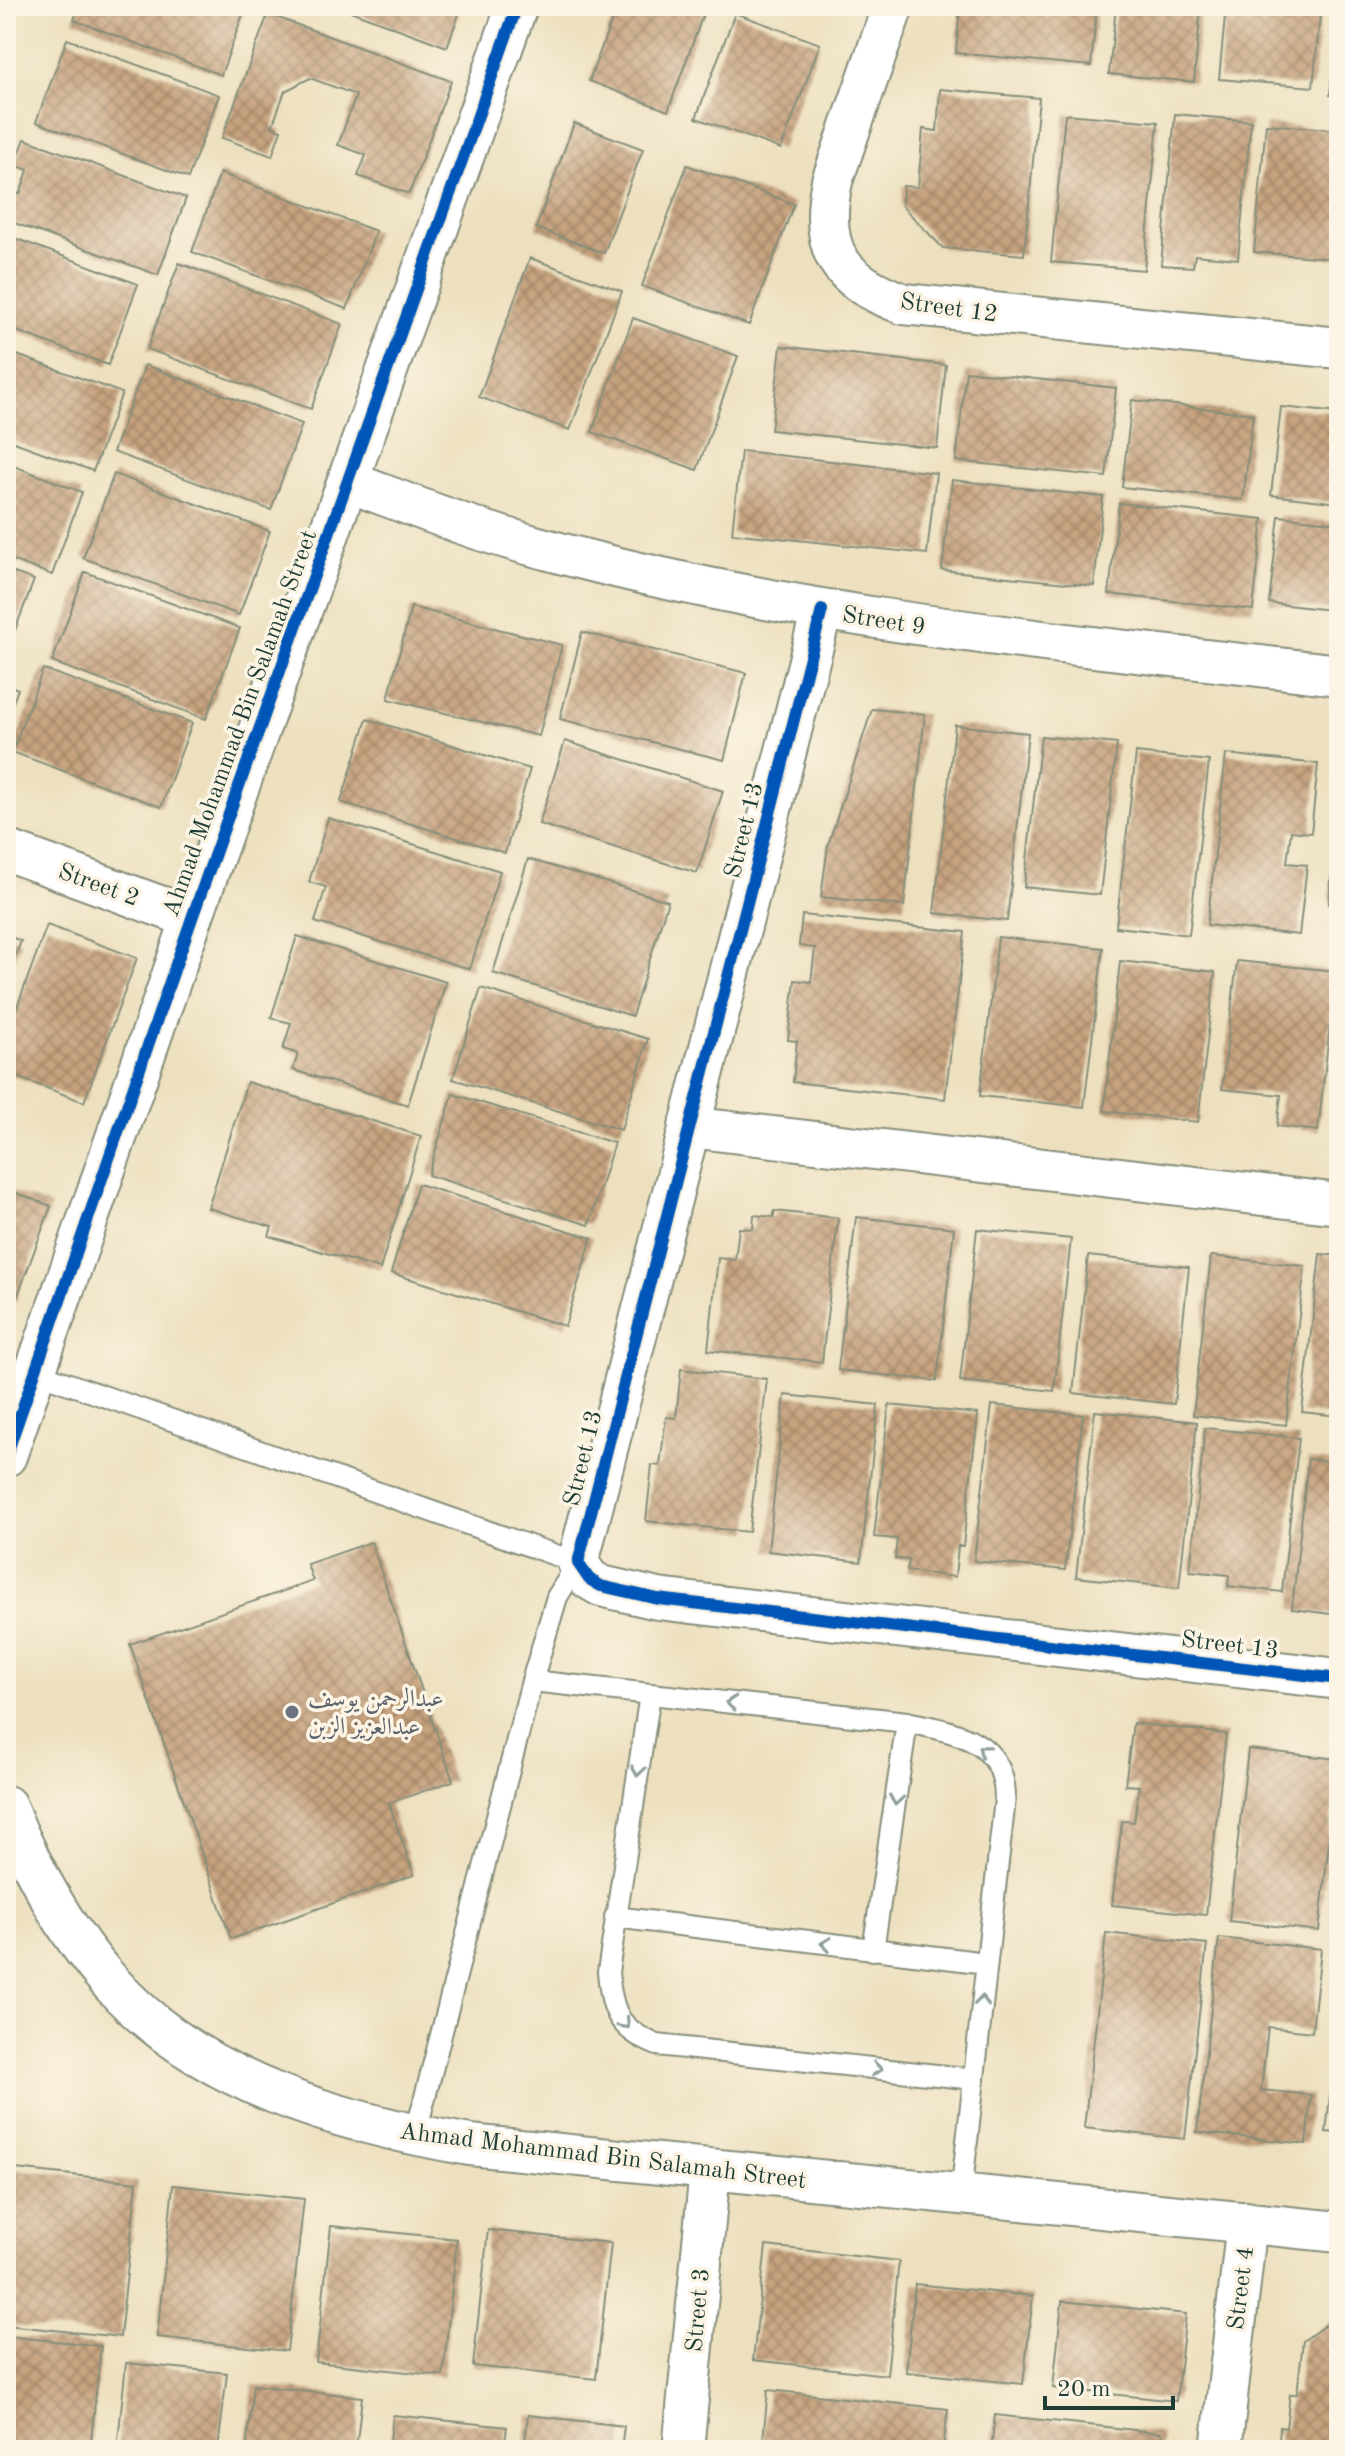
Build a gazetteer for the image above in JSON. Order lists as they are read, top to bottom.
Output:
{
  "streets": {
    "street": [
      "Street 12",
      "Street 9",
      "Ahmad Mohammad Bin Salamah Street",
      "Street 13",
      "Street 2",
      "Street 4",
      "Street 3"
    ]
  },
  "crossings": [
    ["Street 9", "Ahmad Mohammad Bin Salamah Street"],
    ["Street 9", "Street 13"],
    ["Ahmad Mohammad Bin Salamah Street", "Street 2"],
    ["Ahmad Mohammad Bin Salamah Street", "Street 4"],
    ["Ahmad Mohammad Bin Salamah Street", "Street 3"]
  ],
  "places": ["عبدالرحمن يوسف عبدالعزيز الزبن"],
  "scale_bar": "20 m"
}
